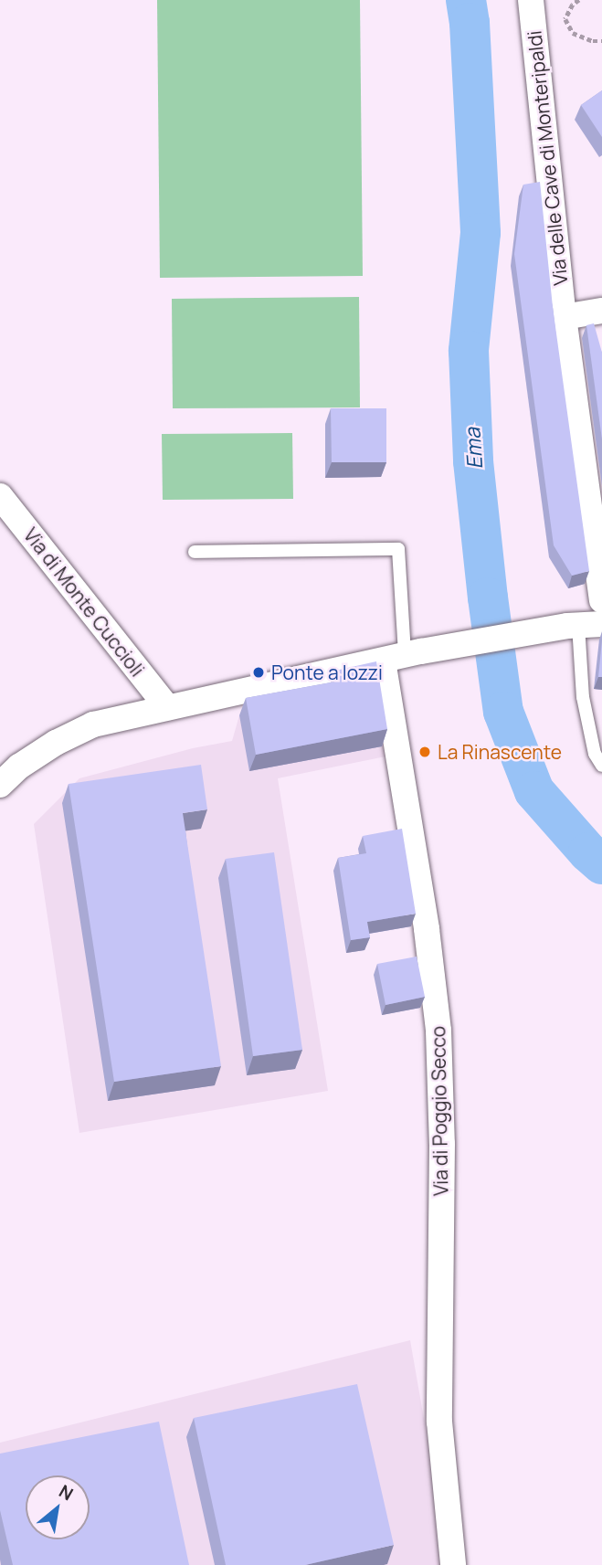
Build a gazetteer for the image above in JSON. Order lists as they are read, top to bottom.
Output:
{
  "streets": {
    "street": ["Via delle Cave di Monteripaldi", "Via di Monte Cuccioli", "Via di Poggio Secco"]
  },
  "water": ["Ema"],
  "places": ["Ponte a Iozzi", "La Rinascente"],
  "north": "top right"
}
